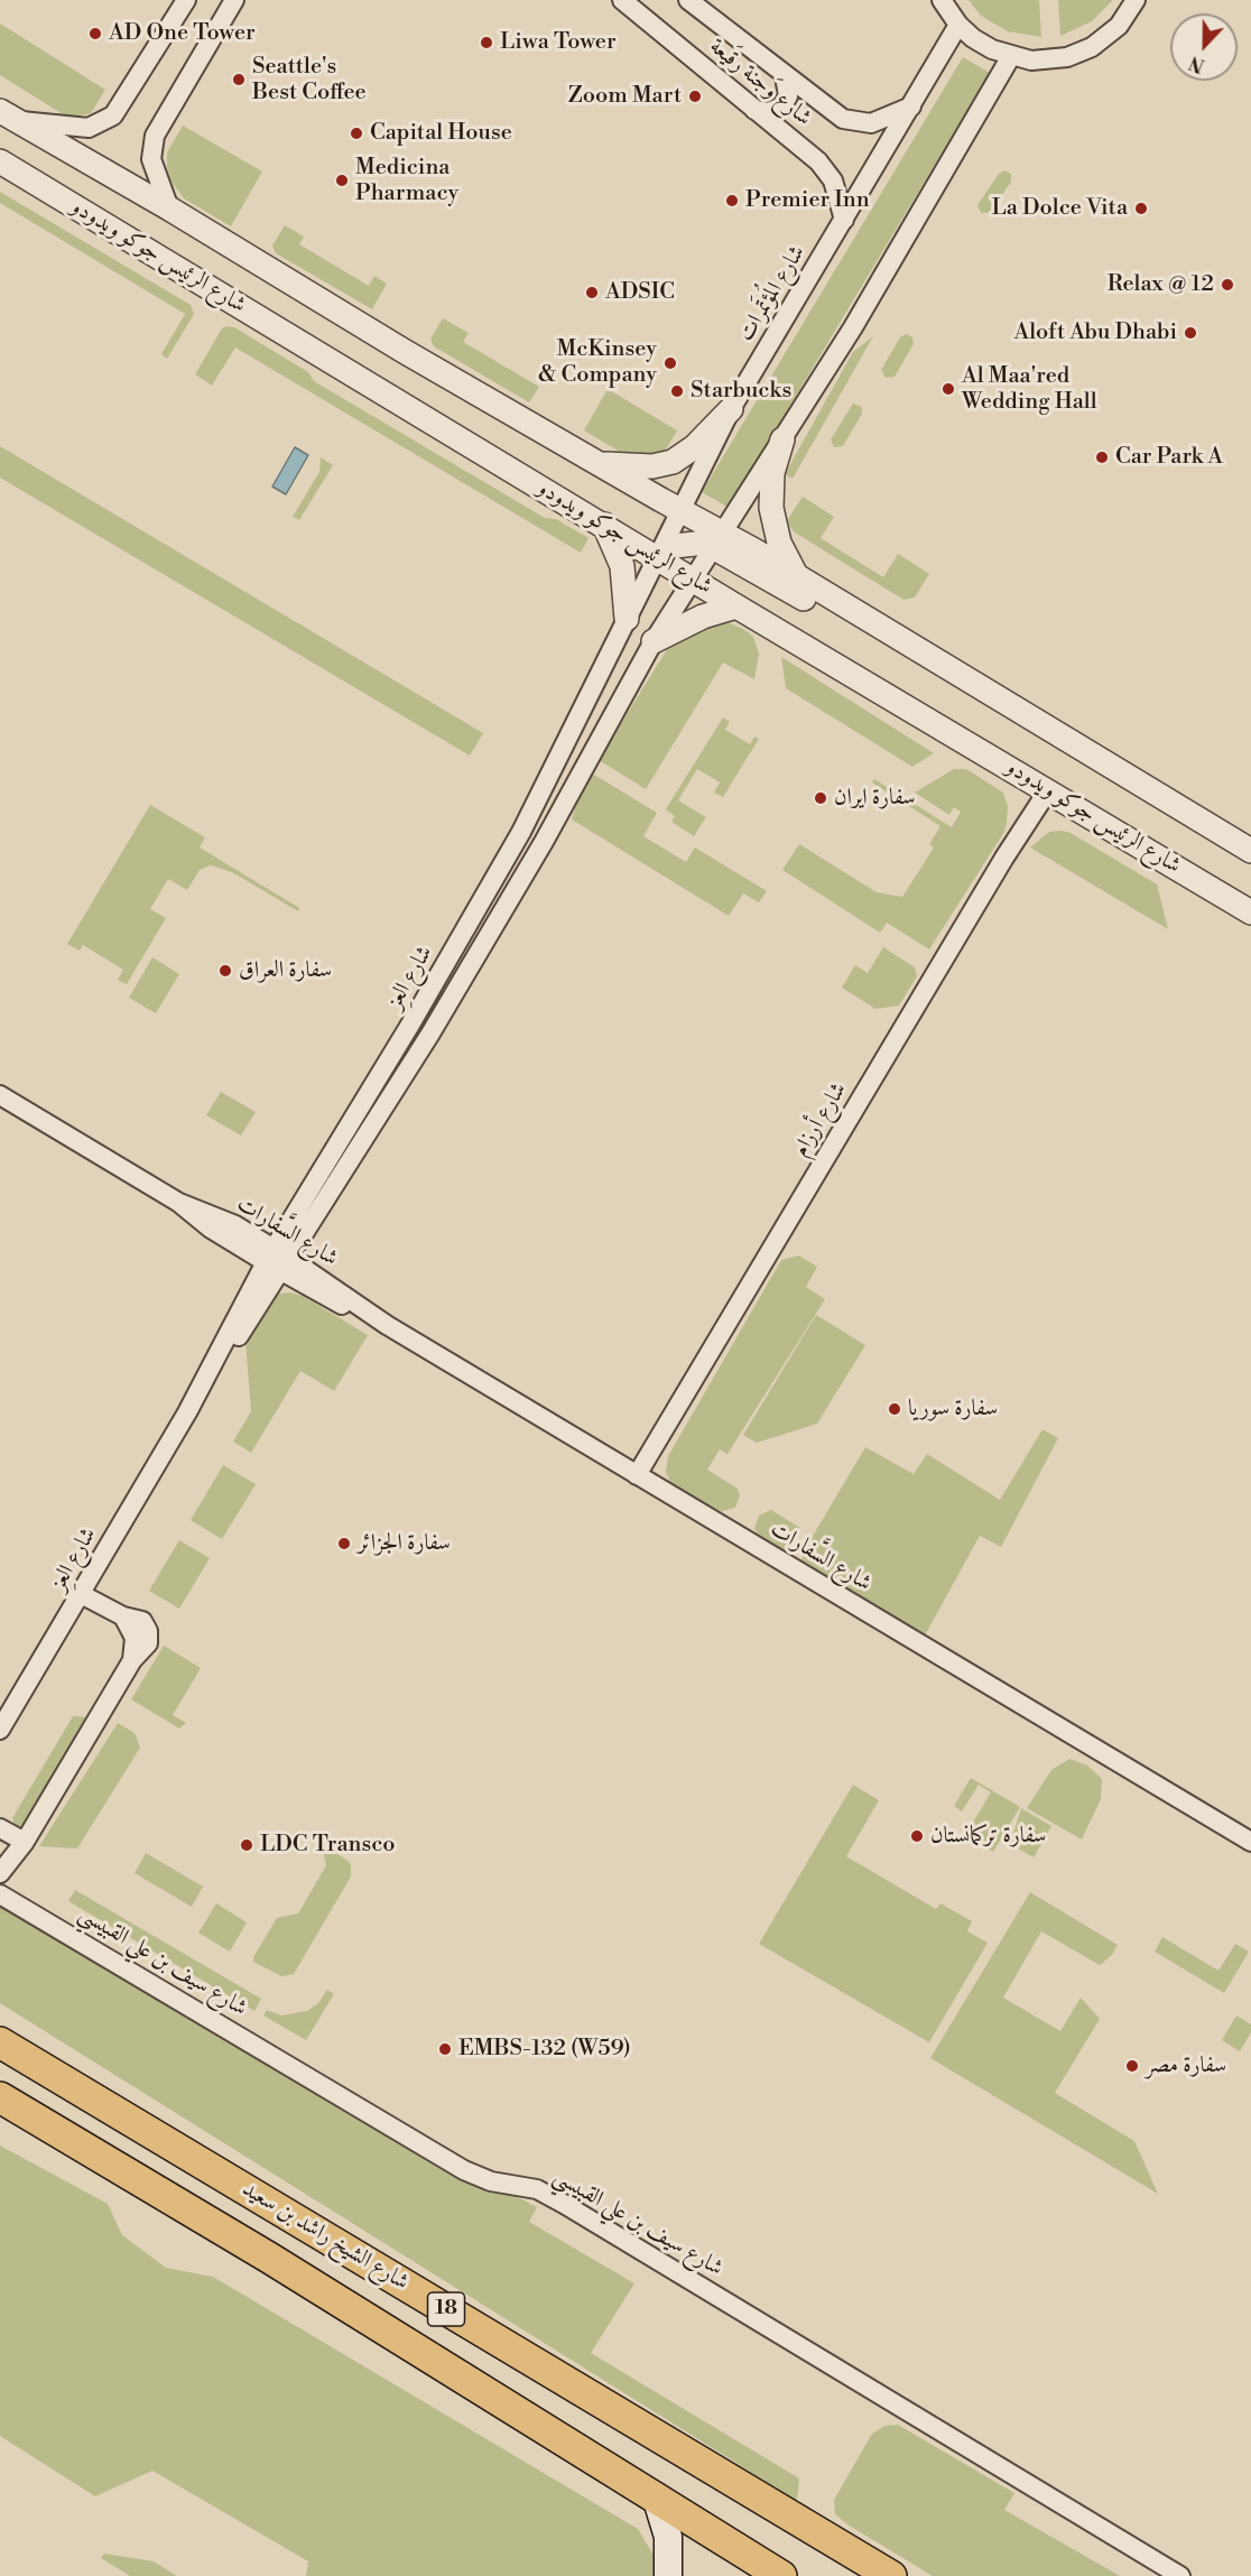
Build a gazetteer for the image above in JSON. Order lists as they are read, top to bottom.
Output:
{
  "streets": {
    "main road": ["شارع الشيخ راشد بن سعيد", "18"],
    "street": [
      "شارع وَجنة رقَيعة",
      "شارع الرئيس جوكو ويدودو",
      "شارع المُؤتَمرات",
      "شارع العِز",
      "شارع أرزام",
      "شارع السَّفارات",
      "شارع سيف بن علي القبيسي"
    ]
  },
  "crossings": [
    ["شارع وَجنة رقَيعة", "شارع المُؤتَمرات"],
    ["شارع الرئيس جوكو ويدودو", "شارع المُؤتَمرات"],
    ["شارع الرئيس جوكو ويدودو", "شارع العِز"],
    ["شارع الرئيس جوكو ويدودو", "شارع أرزام"],
    ["شارع المُؤتَمرات", "شارع العِز"],
    ["شارع العِز", "شارع السَّفارات"],
    ["شارع العِز", "شارع سيف بن علي القبيسي"],
    ["شارع أرزام", "شارع السَّفارات"]
  ],
  "places": [
    "AD One Tower",
    "Liwa Tower",
    "Seattle's Best Coffee",
    "Zoom Mart",
    "Capital House",
    "Medicina Pharmacy",
    "Premier Inn",
    "La Dolce Vita",
    "Relax @ 12",
    "ADSIC",
    "Aloft Abu Dhabi",
    "McKinsey & Company",
    "Al Maa'red Wedding Hall",
    "Starbucks",
    "Car Park A",
    "سفارة ايران",
    "سفارة العراق",
    "سفارة سوريا",
    "سفارة الجزائر",
    "سفارة تركمانستان",
    "LDC Transco",
    "EMBS-132 (W59)",
    "سفارة مصر"
  ],
  "north": "bottom"
}
